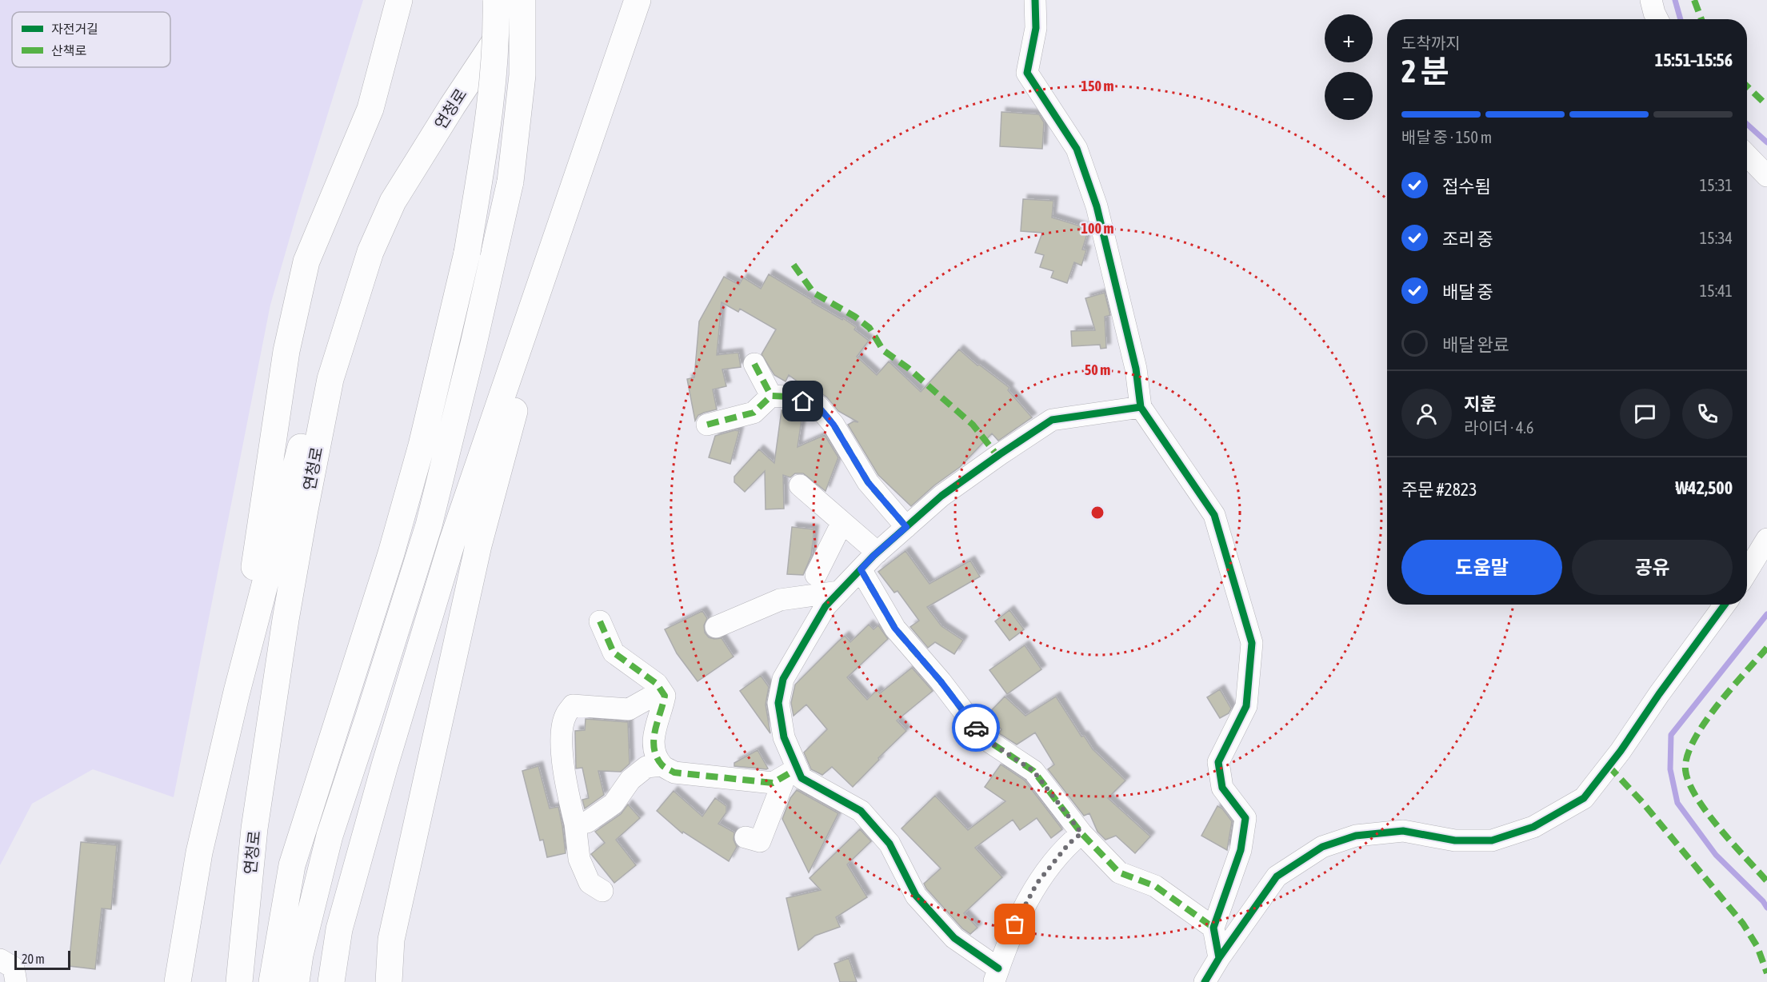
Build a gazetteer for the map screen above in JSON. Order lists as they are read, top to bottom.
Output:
{
  "streets": {
    "highway": ["연청로"]
  },
  "legend": ["자전거길", "산책로"],
  "scale_bar": "20 m",
  "page": {
    "map_buttons": ["+", "−"],
    "heading": ["2 분", "도착까지", "15:51–15:56"],
    "panel": [
      "지훈",
      "라이더 · 4.6",
      "주문 #2823",
      "₩42,500"
    ],
    "bar": "배달 중 · 150 m",
    "list": [
      ["접수됨", "15:31"],
      ["조리 중", "15:34"],
      ["배달 중", "15:41"],
      "배달 완료"
    ],
    "buttons": ["도움말", "공유"],
    "scale": "20 m"
  },
  "rings": ["150 m", "100 m", "50 m"]
}
